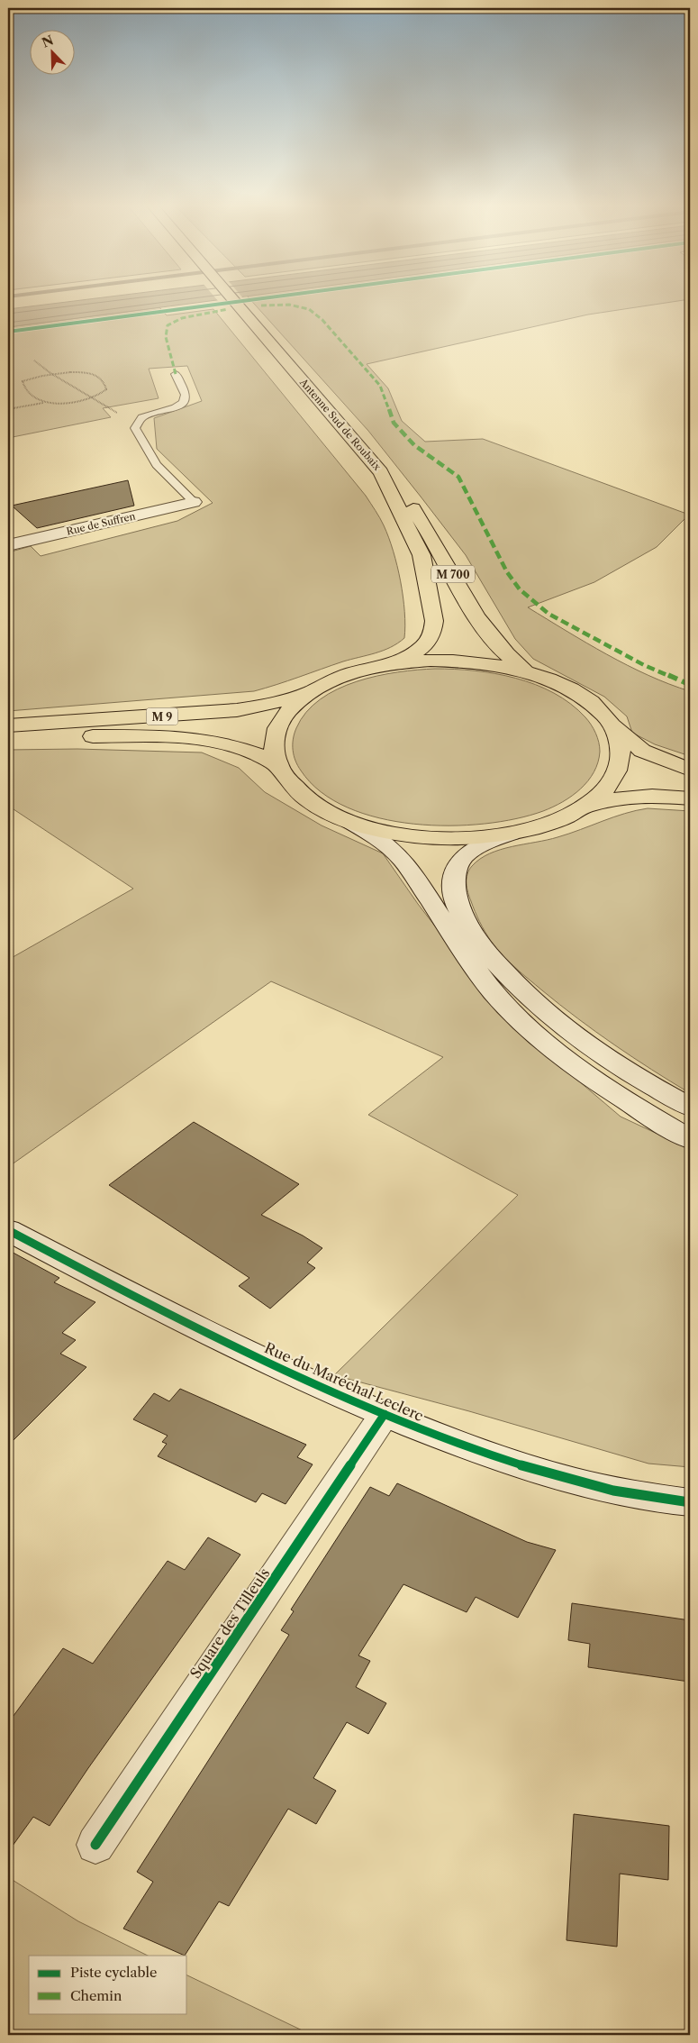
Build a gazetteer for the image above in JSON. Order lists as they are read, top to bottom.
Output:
{
  "streets": {
    "highway": ["Antenne Sud de Roubaix", "M 700", "M 9"],
    "street": ["Rue de Suffren", "Rue du Maréchal Leclerc", "Square des Tilleuls"]
  },
  "crossings": [
    ["Antenne Sud de Roubaix", "M 700"],
    ["Rue du Maréchal Leclerc", "Square des Tilleuls"]
  ],
  "legend": ["Piste cyclable", "Chemin"],
  "north": "top left"
}
